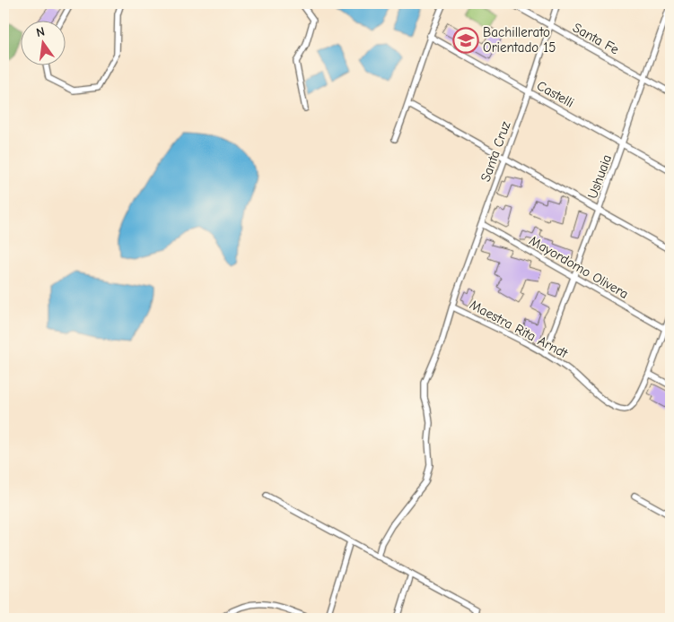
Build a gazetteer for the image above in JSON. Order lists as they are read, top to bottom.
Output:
{
  "streets": {
    "street": [
      "Santa Fe",
      "Castelli",
      "Santa Cruz",
      "Ushuaia",
      "Mayordomo Olivera",
      "Maestra Rita Arndt"
    ]
  },
  "crossings": [
    ["Santa Fe", "Santa Cruz"],
    ["Santa Fe", "Ushuaia"],
    ["Castelli", "Santa Cruz"],
    ["Castelli", "Ushuaia"],
    ["Santa Cruz", "Mayordomo Olivera"],
    ["Santa Cruz", "Maestra Rita Arndt"],
    ["Ushuaia", "Mayordomo Olivera"],
    ["Ushuaia", "Maestra Rita Arndt"]
  ],
  "places": {
    "school or university": ["Bachillerato Orientado 15"]
  },
  "north": "top"
}
